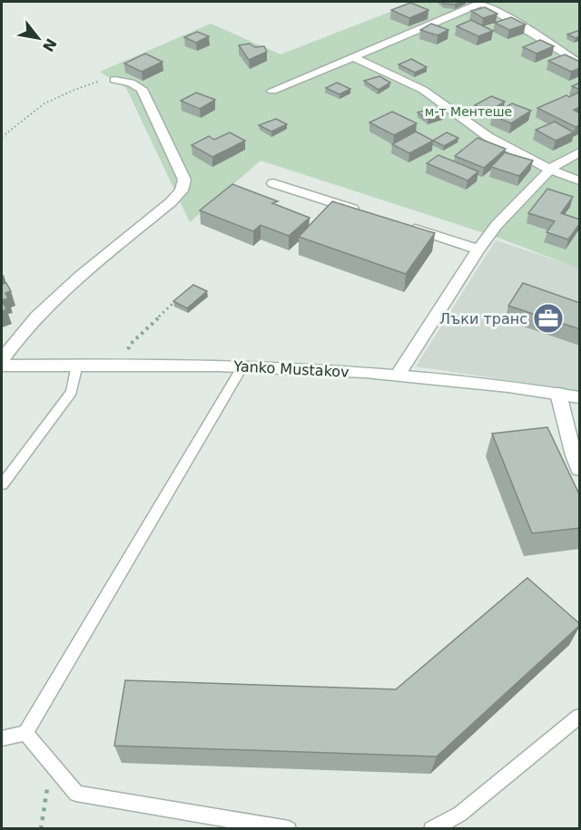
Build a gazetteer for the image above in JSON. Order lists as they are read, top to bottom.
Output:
{
  "streets": {
    "street": ["Yanko Mustakov"]
  },
  "parks": ["м-т Ментeше"],
  "places": {
    "office": ["Лъки транс"]
  },
  "north": "bottom right"
}
